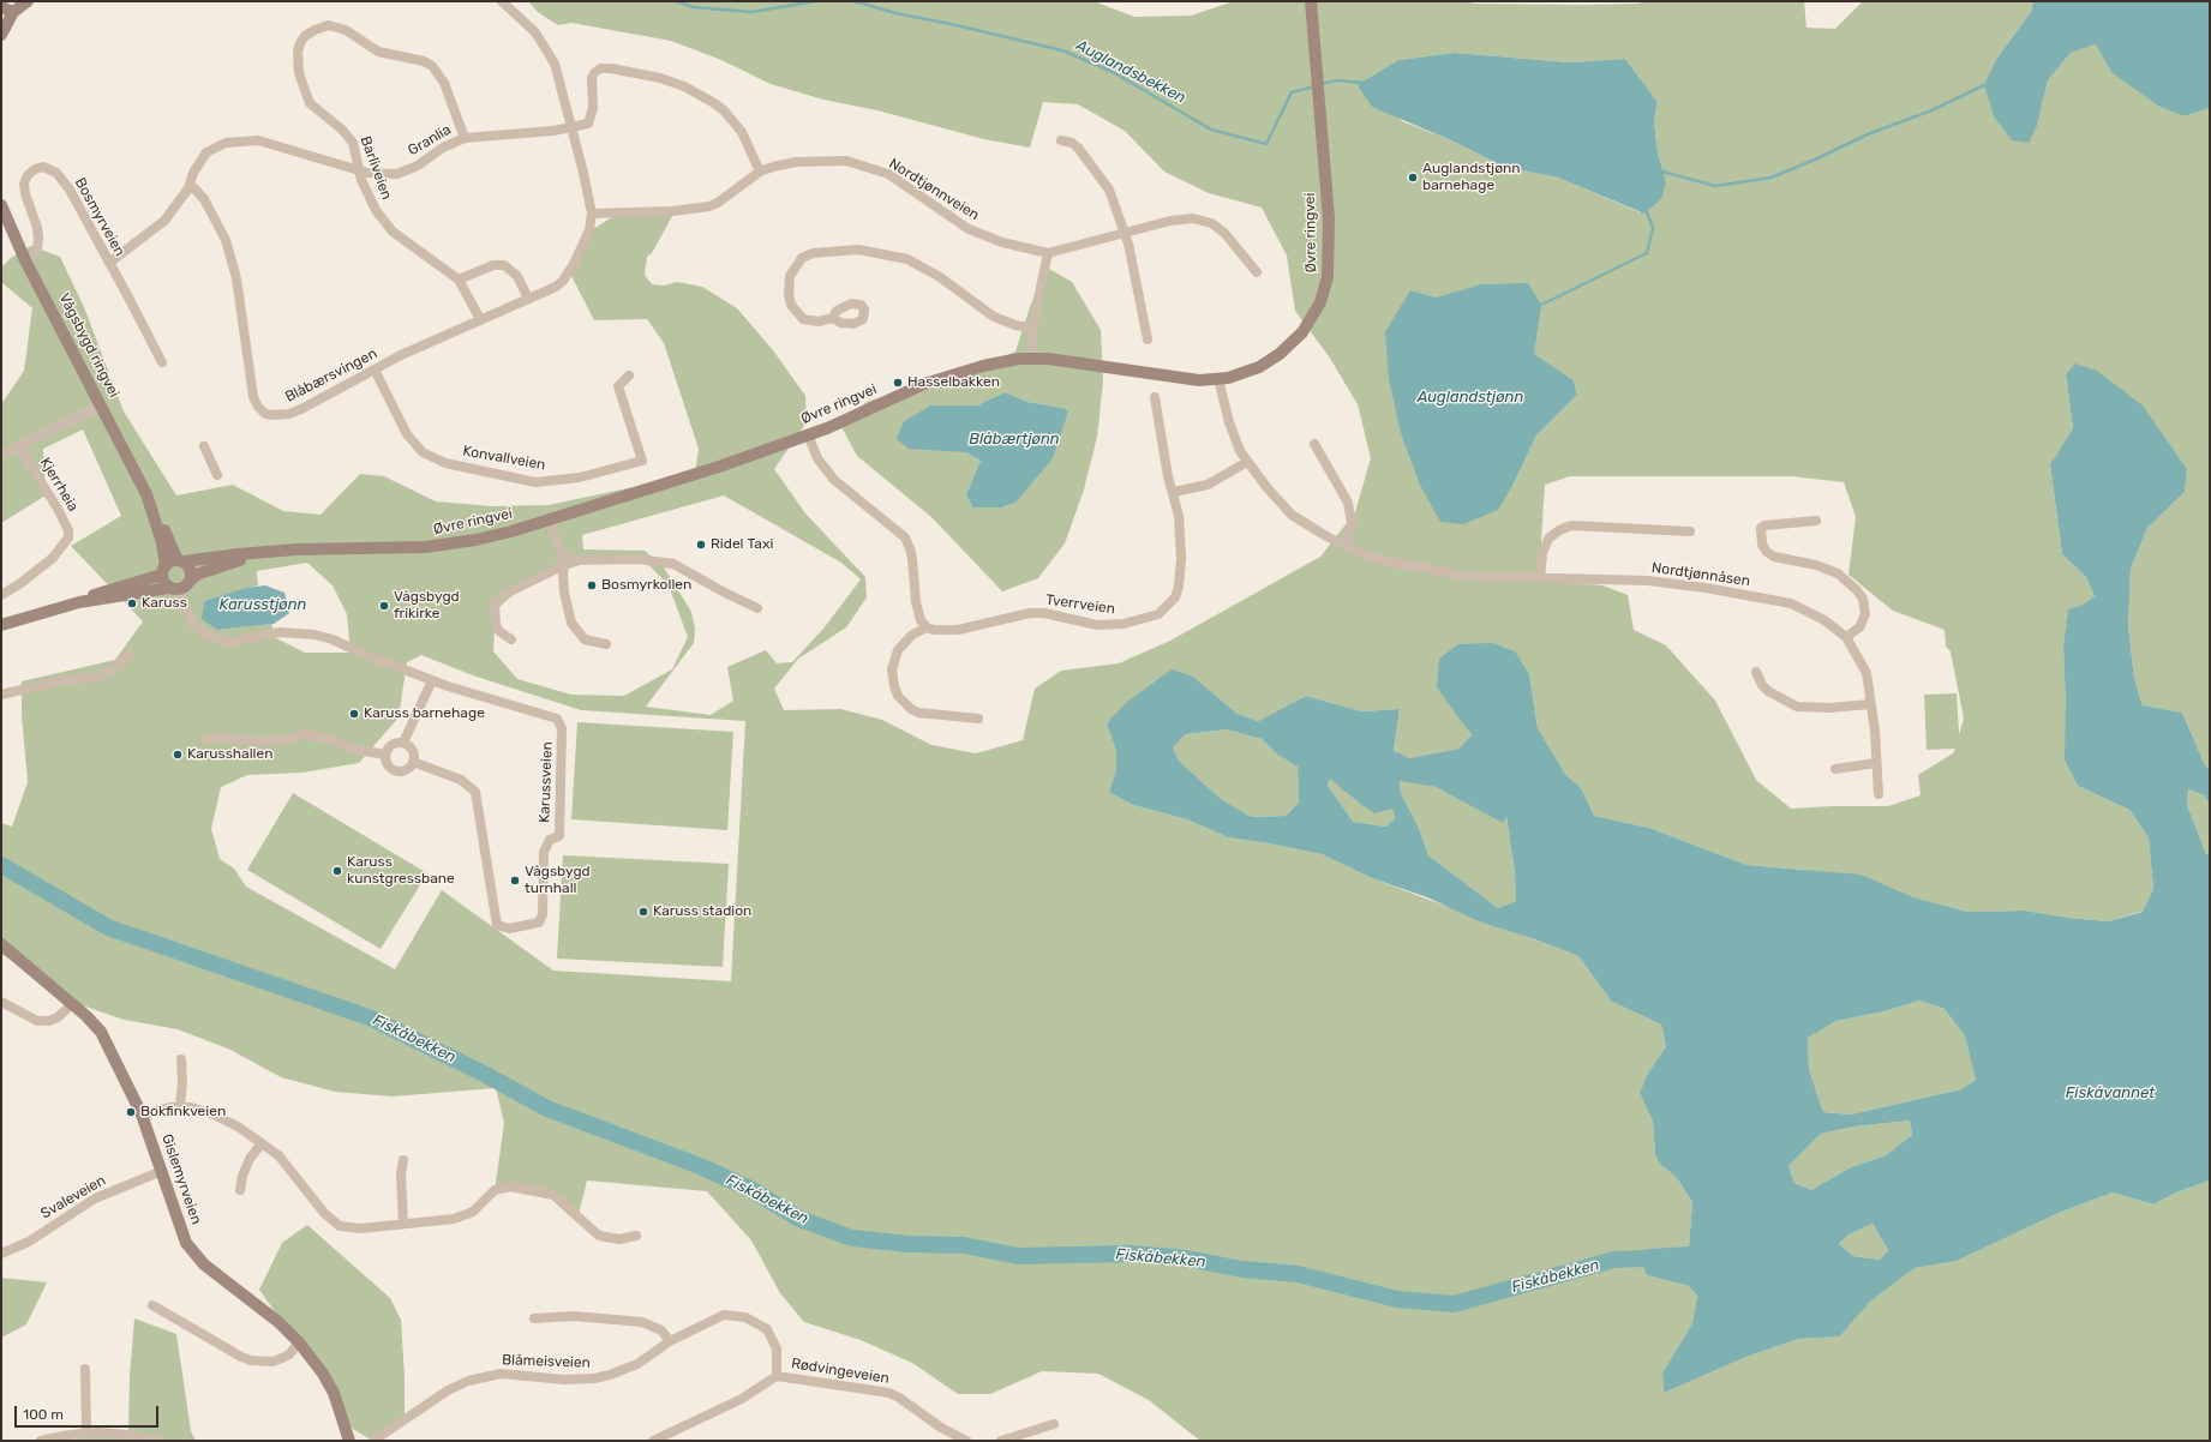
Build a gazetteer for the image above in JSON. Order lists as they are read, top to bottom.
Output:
{
  "streets": {
    "street": [
      "Granlia",
      "Barliveien",
      "Nordtjønnveien",
      "Bosmyrveien",
      "Øvre ringvei",
      "Vågsbygd ringvei",
      "Blåbærsvingen",
      "Konvallveien",
      "Kjerrheia",
      "Nordtjønnåsen",
      "Tverrveien",
      "Karussveien",
      "Gislemyrveien",
      "Svaleveien",
      "Blåmeisveien",
      "Rødvingeveien"
    ]
  },
  "crossings": [
    ["Granlia", "Barliveien"],
    ["Granlia", "Nordtjønnveien"],
    ["Granlia", "Bosmyrveien"],
    ["Granlia", "Blåbærsvingen"],
    ["Barliveien", "Blåbærsvingen"],
    ["Nordtjønnveien", "Blåbærsvingen"],
    ["Bosmyrveien", "Vågsbygd ringvei"],
    ["Øvre ringvei", "Vågsbygd ringvei"],
    ["Øvre ringvei", "Nordtjønnåsen"],
    ["Øvre ringvei", "Karussveien"],
    ["Vågsbygd ringvei", "Kjerrheia"],
    ["Vågsbygd ringvei", "Karussveien"],
    ["Blåbærsvingen", "Konvallveien"],
    ["Gislemyrveien", "Svaleveien"],
    ["Blåmeisveien", "Rødvingeveien"]
  ],
  "water": [
    "Auglandsbekken",
    "Auglandstjønn",
    "Blåbærtjønn",
    "Karusstjønn",
    "Fiskåbekken",
    "Fiskåvannet"
  ],
  "places": [
    "Auglandstjønn barnehage",
    "Hasselbakken",
    "Ridel Taxi",
    "Bosmyrkollen",
    "Karuss",
    "Vågsbygd frikirke",
    "Karuss barnehage",
    "Karusshallen",
    "Karuss kunstgressbane",
    "Vågsbygd turnhall",
    "Karuss stadion",
    "Bokfinkveien"
  ],
  "scale_bar": "100 m"
}
